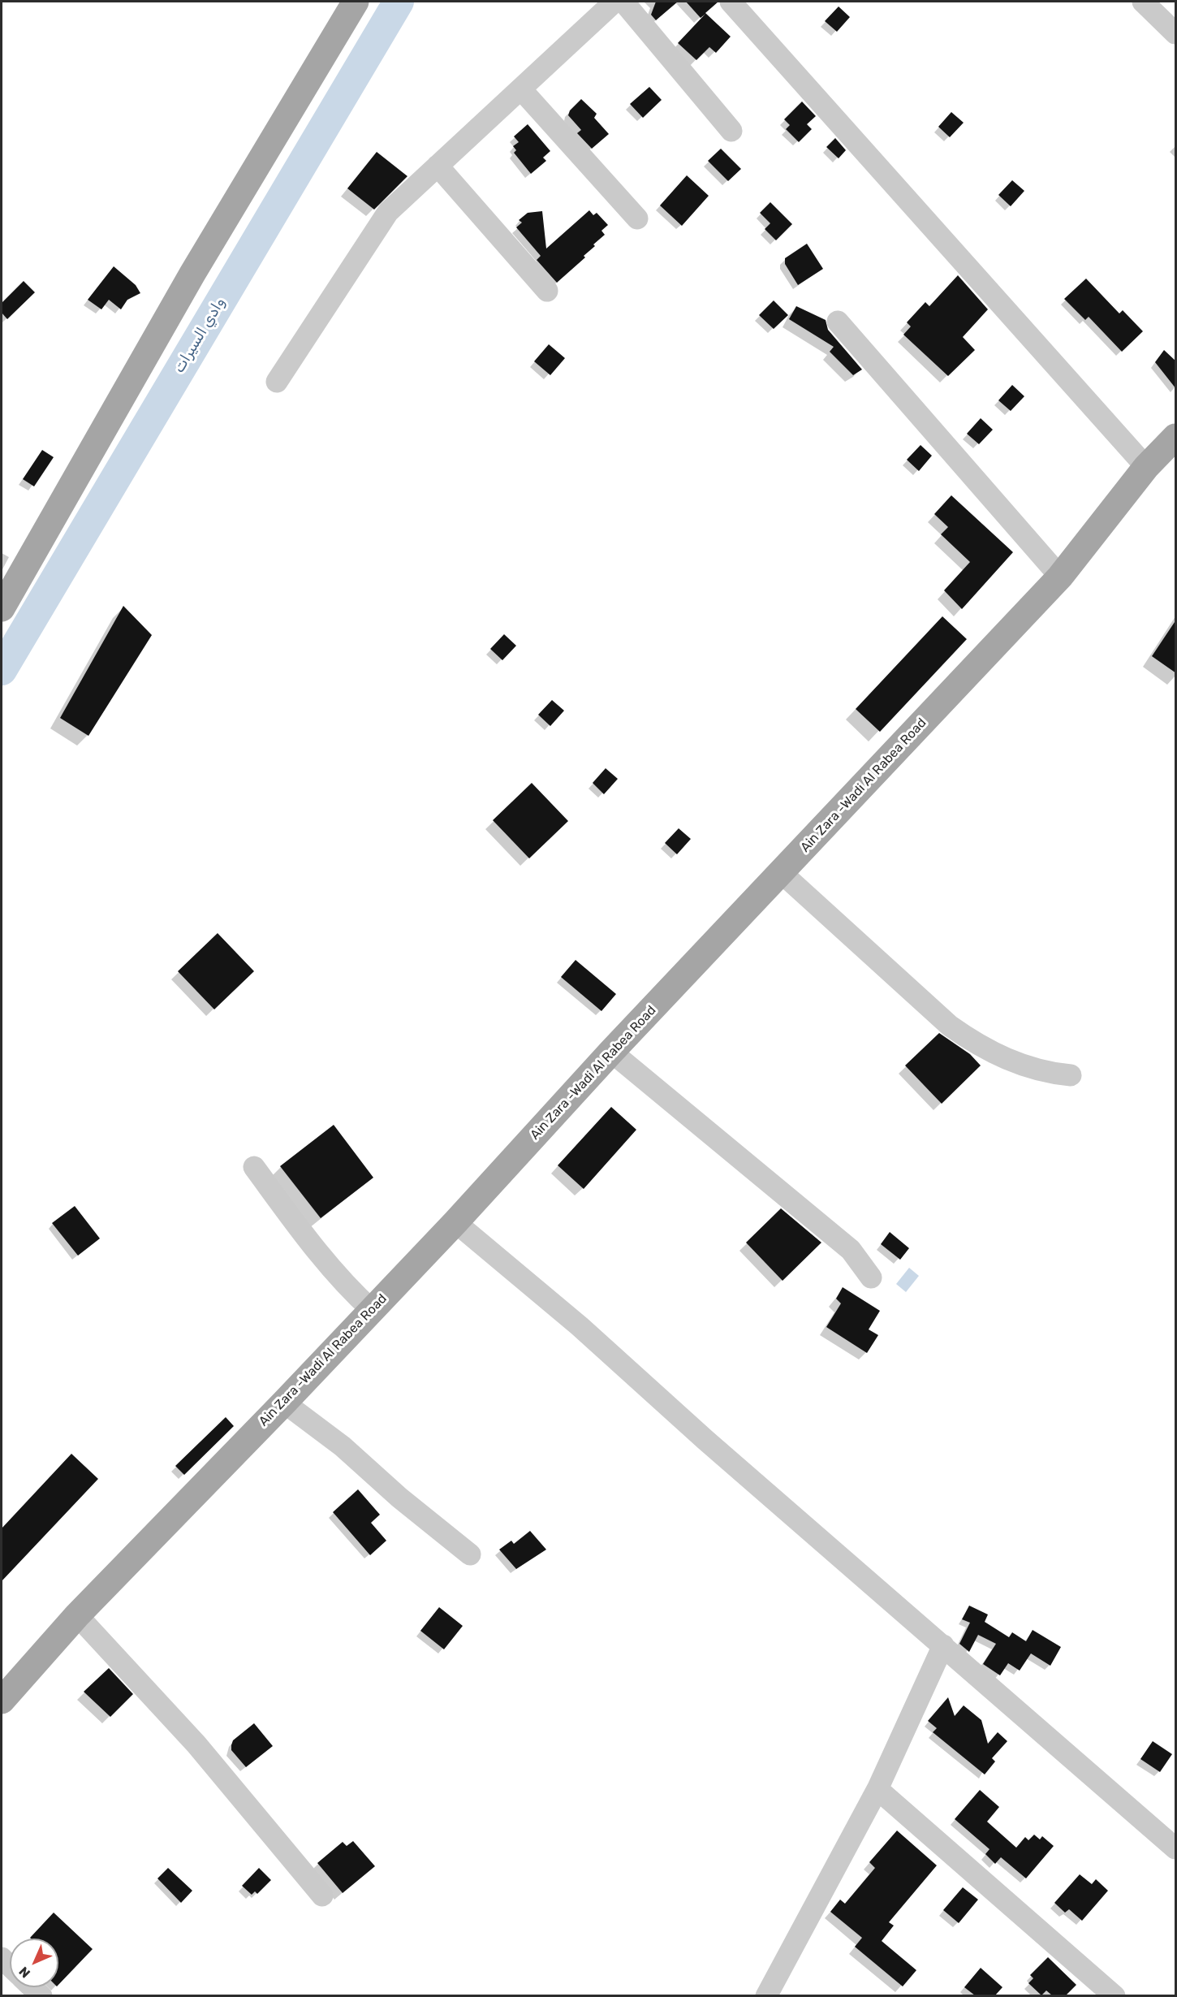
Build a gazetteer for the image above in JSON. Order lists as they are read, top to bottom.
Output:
{
  "streets": {
    "main road": ["Ain Zara -Wadi Al Rabea Road"]
  },
  "water": ["وادي السيرات"],
  "north": "bottom left"
}
